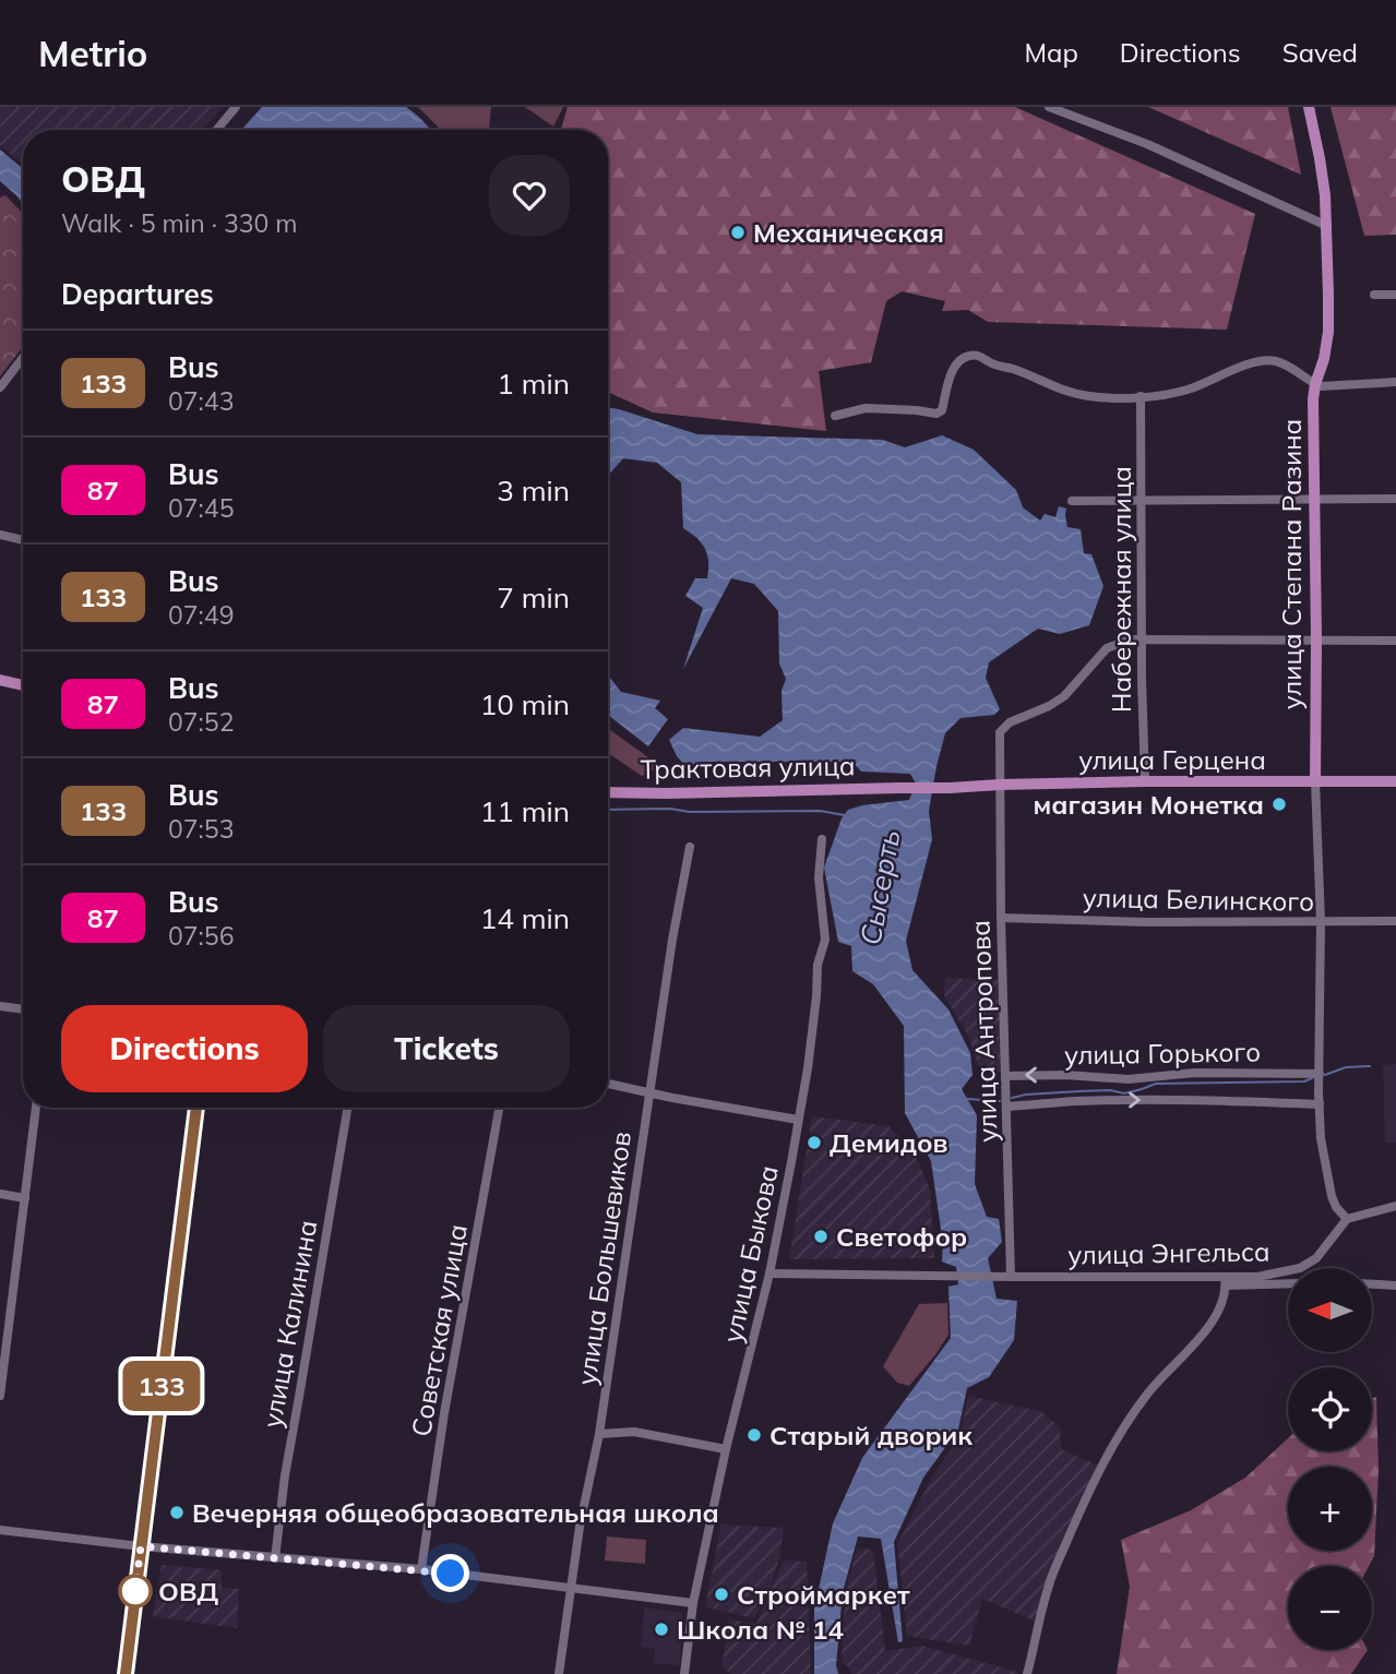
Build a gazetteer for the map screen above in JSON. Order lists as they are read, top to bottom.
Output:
{
  "streets": {
    "main road": ["улица Степана Разина", "улица Герцена", "Трактовая улица"],
    "street": [
      "Набережная улица",
      "улица Белинского",
      "улица Антропова",
      "улица Горького",
      "улица Энгельса",
      "улица Быкова",
      "улица Большевиков",
      "улица Калинина",
      "Советская улица"
    ]
  },
  "crossings": [
    ["улица Степана Разина", "улица Герцена"],
    ["улица Степана Разина", "улица Белинского"],
    ["улица Степана Разина", "улица Горького"],
    ["улица Степана Разина", "улица Энгельса"],
    ["Набережная улица", "улица Герцена"],
    ["Набережная улица", "улица Антропова"],
    ["улица Герцена", "Трактовая улица"],
    ["улица Герцена", "улица Антропова"],
    ["улица Белинского", "улица Антропова"],
    ["улица Антропова", "улица Горького"],
    ["улица Антропова", "улица Энгельса"],
    ["улица Энгельса", "улица Быкова"]
  ],
  "water": ["Сысерть"],
  "places": [
    "Механическая",
    "магазин Монетка",
    "Демидов",
    "Светофор",
    "Старый дворик",
    "Вечерняя общеобразовательная школа",
    "ОВД",
    "Строймаркет",
    "Школа № 14"
  ],
  "lines": ["bus line 133"],
  "north": "left",
  "page": {
    "header": "Metrio",
    "nav": ["Map", "Directions", "Saved"],
    "on_map": "133",
    "heading": [
      ["ОВД", "Walk · 5 min · 330 m"],
      "Departures"
    ],
    "list": [
      {
        "mark": "133",
        "name": "Bus",
        "note": "07:43",
        "value": "1 min"
      },
      {
        "mark": "87",
        "name": "Bus",
        "note": "07:45",
        "value": "3 min"
      },
      {
        "mark": "133",
        "name": "Bus",
        "note": "07:49",
        "value": "7 min"
      },
      {
        "mark": "87",
        "name": "Bus",
        "note": "07:52",
        "value": "10 min"
      },
      {
        "mark": "133",
        "name": "Bus",
        "note": "07:53",
        "value": "11 min"
      },
      {
        "mark": "87",
        "name": "Bus",
        "note": "07:56",
        "value": "14 min"
      }
    ],
    "buttons": ["Directions", "Tickets"],
    "map_buttons": ["+", "−"]
  }
}
